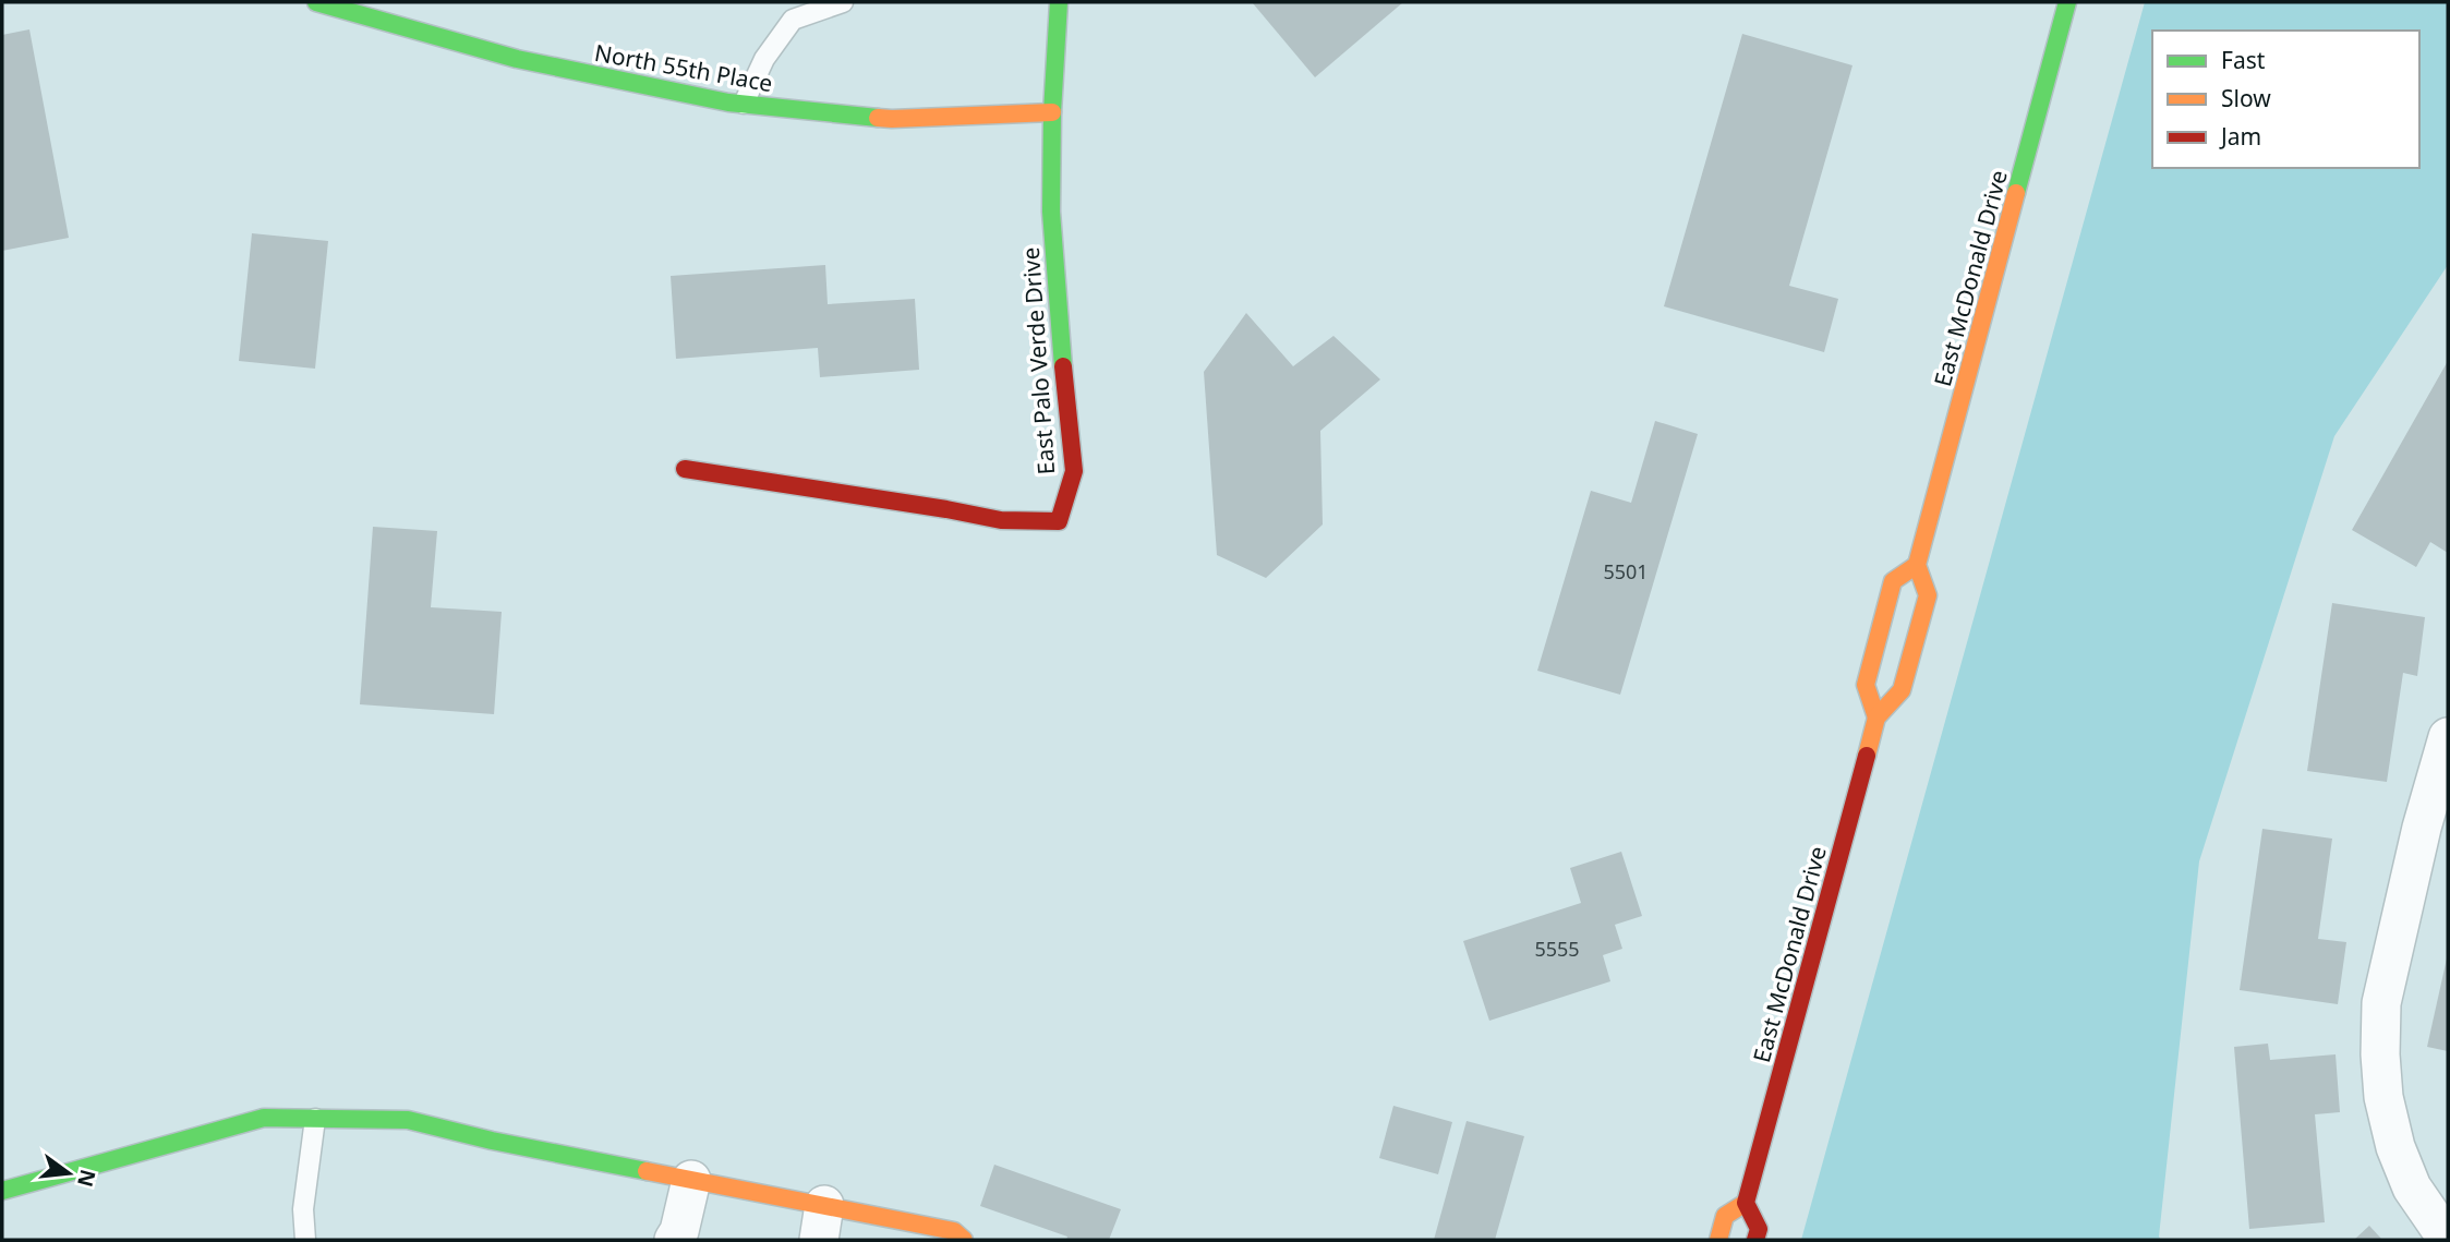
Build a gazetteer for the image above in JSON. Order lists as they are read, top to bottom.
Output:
{
  "streets": {
    "street": ["North 55th Place", "East McDonald Drive", "East Palo Verde Drive"]
  },
  "crossings": [
    ["North 55th Place", "East Palo Verde Drive"]
  ],
  "house_numbers": ["5501", "5555"],
  "legend": ["Fast", "Slow", "Jam"],
  "north": "right"
}
